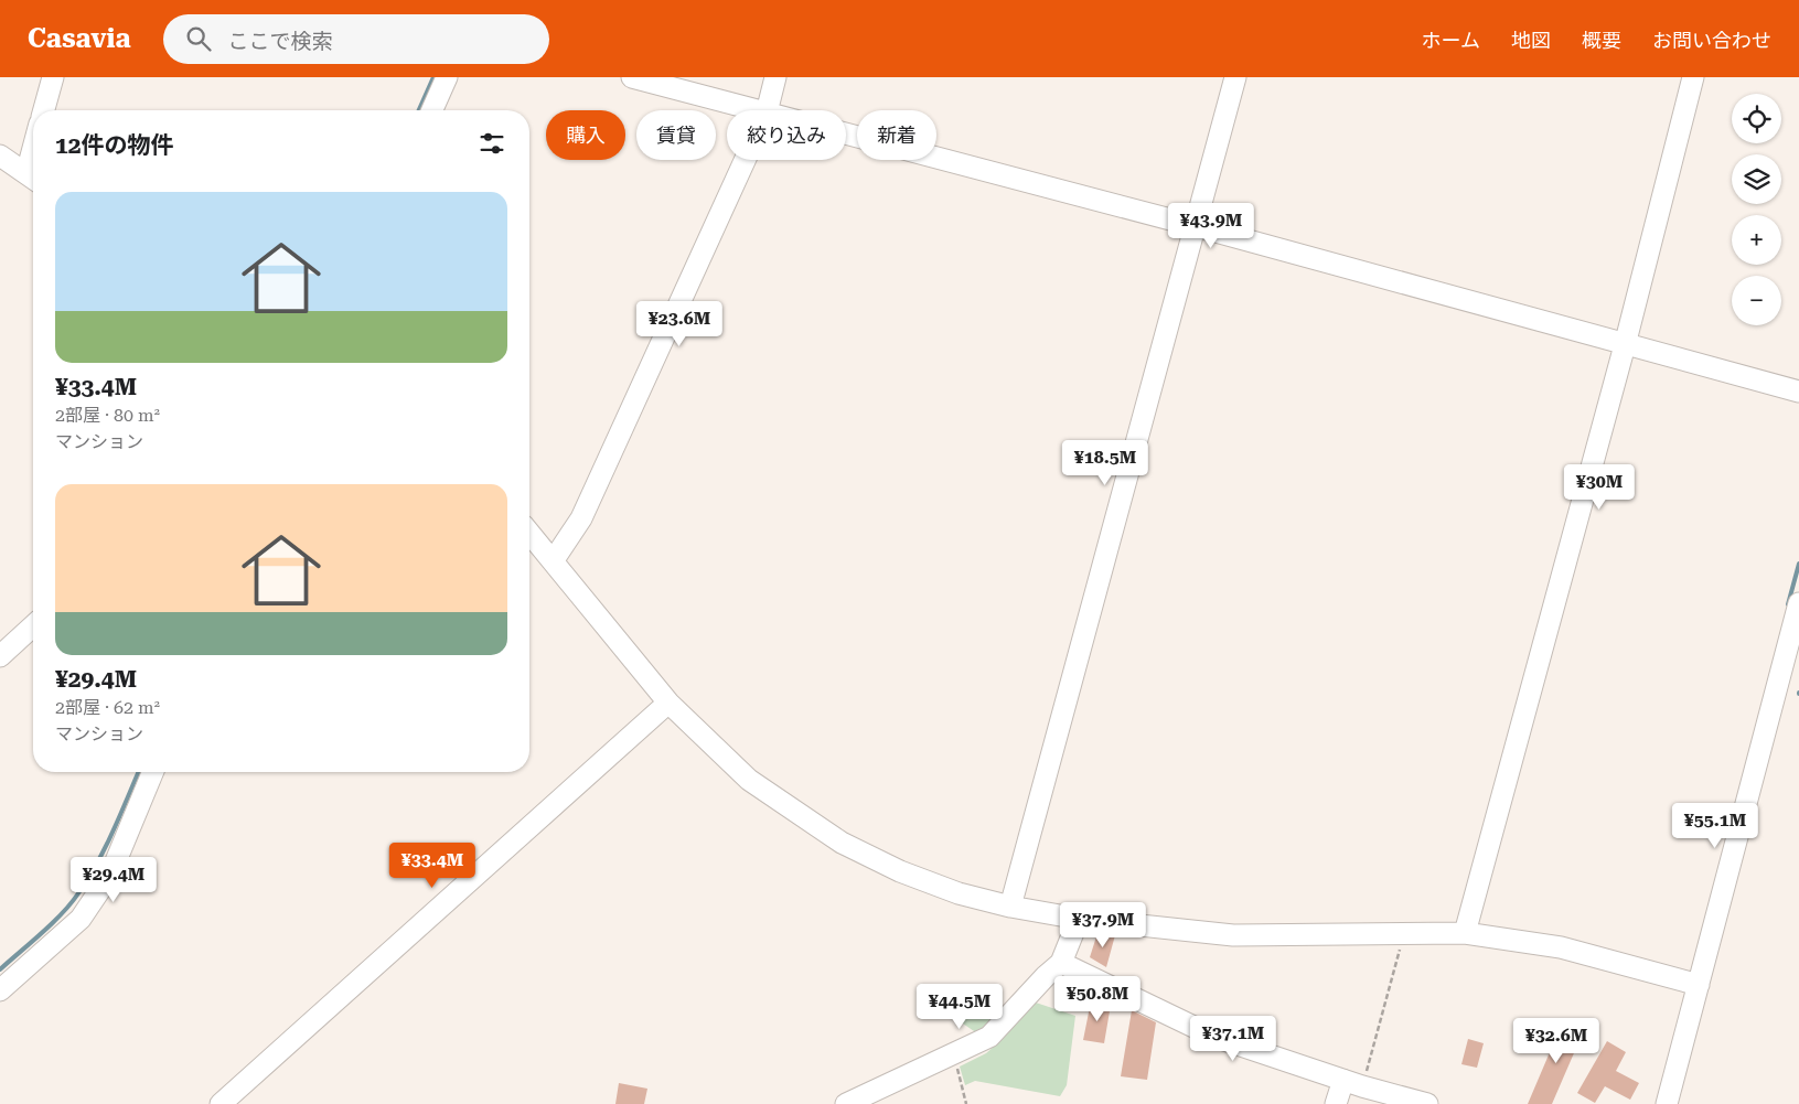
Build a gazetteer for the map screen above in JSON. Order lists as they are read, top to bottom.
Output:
{
  "page": {
    "header": "Casavia",
    "search": "ここで検索",
    "nav": [
      "ホーム",
      "地図",
      "概要",
      "お問い合わせ"
    ],
    "map_buttons": ["+", "−"],
    "chip": [
      "購入",
      "賃貸",
      "絞り込み",
      "新着"
    ],
    "heading": "12件の物件",
    "list": [
      {
        "name": "¥33.4M",
        "note": "2部屋 · 80 m² · マンション"
      },
      {
        "name": "¥29.4M",
        "note": "2部屋 · 62 m² · マンション"
      }
    ],
    "price": [
      "¥43.9M",
      "¥23.6M",
      "¥18.5M",
      "¥30M",
      "¥55.1M",
      "¥33.4M",
      "¥29.4M",
      "¥37.9M",
      "¥50.8M",
      "¥44.5M",
      "¥37.1M",
      "¥32.6M"
    ]
  }
}
